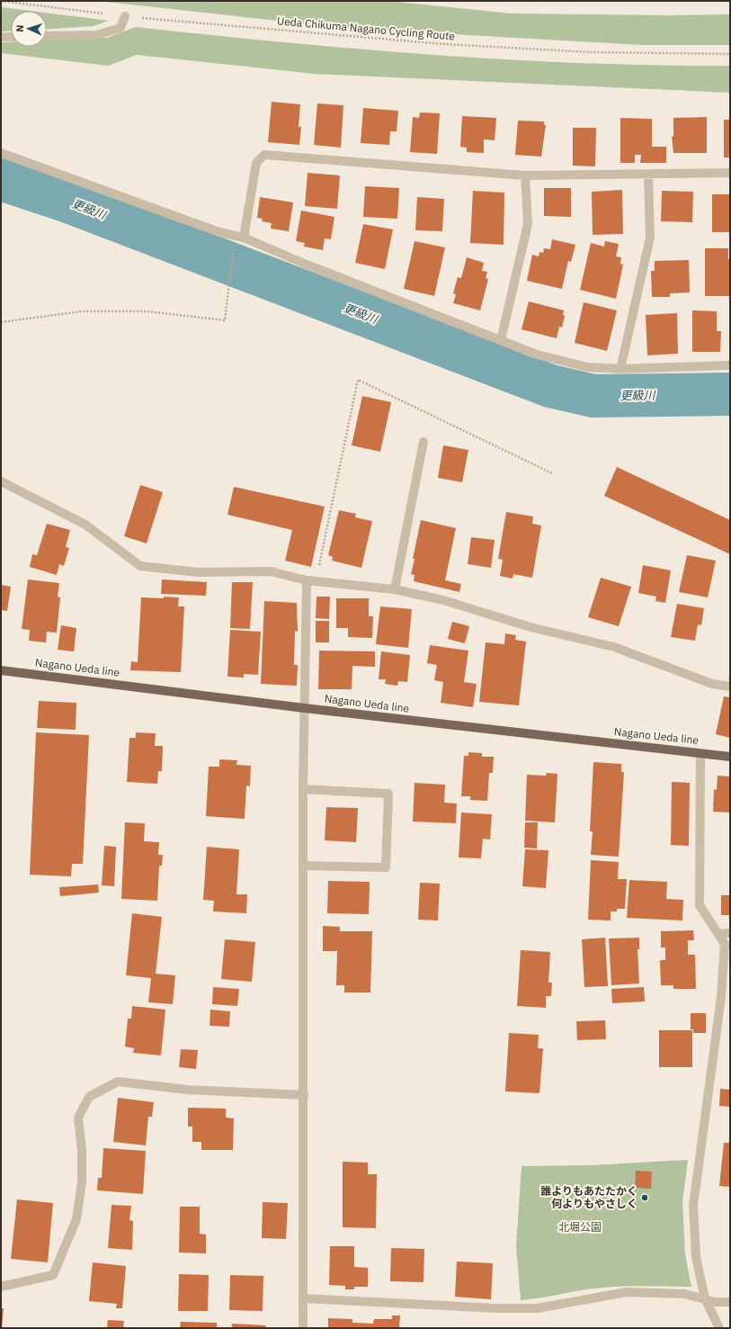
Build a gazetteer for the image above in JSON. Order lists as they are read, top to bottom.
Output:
{
  "streets": {
    "main road": ["Nagano Ueda line"],
    "path": ["Ueda Chikuma Nagano Cycling Route"]
  },
  "water": ["更級川"],
  "parks": ["北堀公園"],
  "places": ["誰よりもあたたかく 何よりもやさしく"],
  "north": "left"
}
